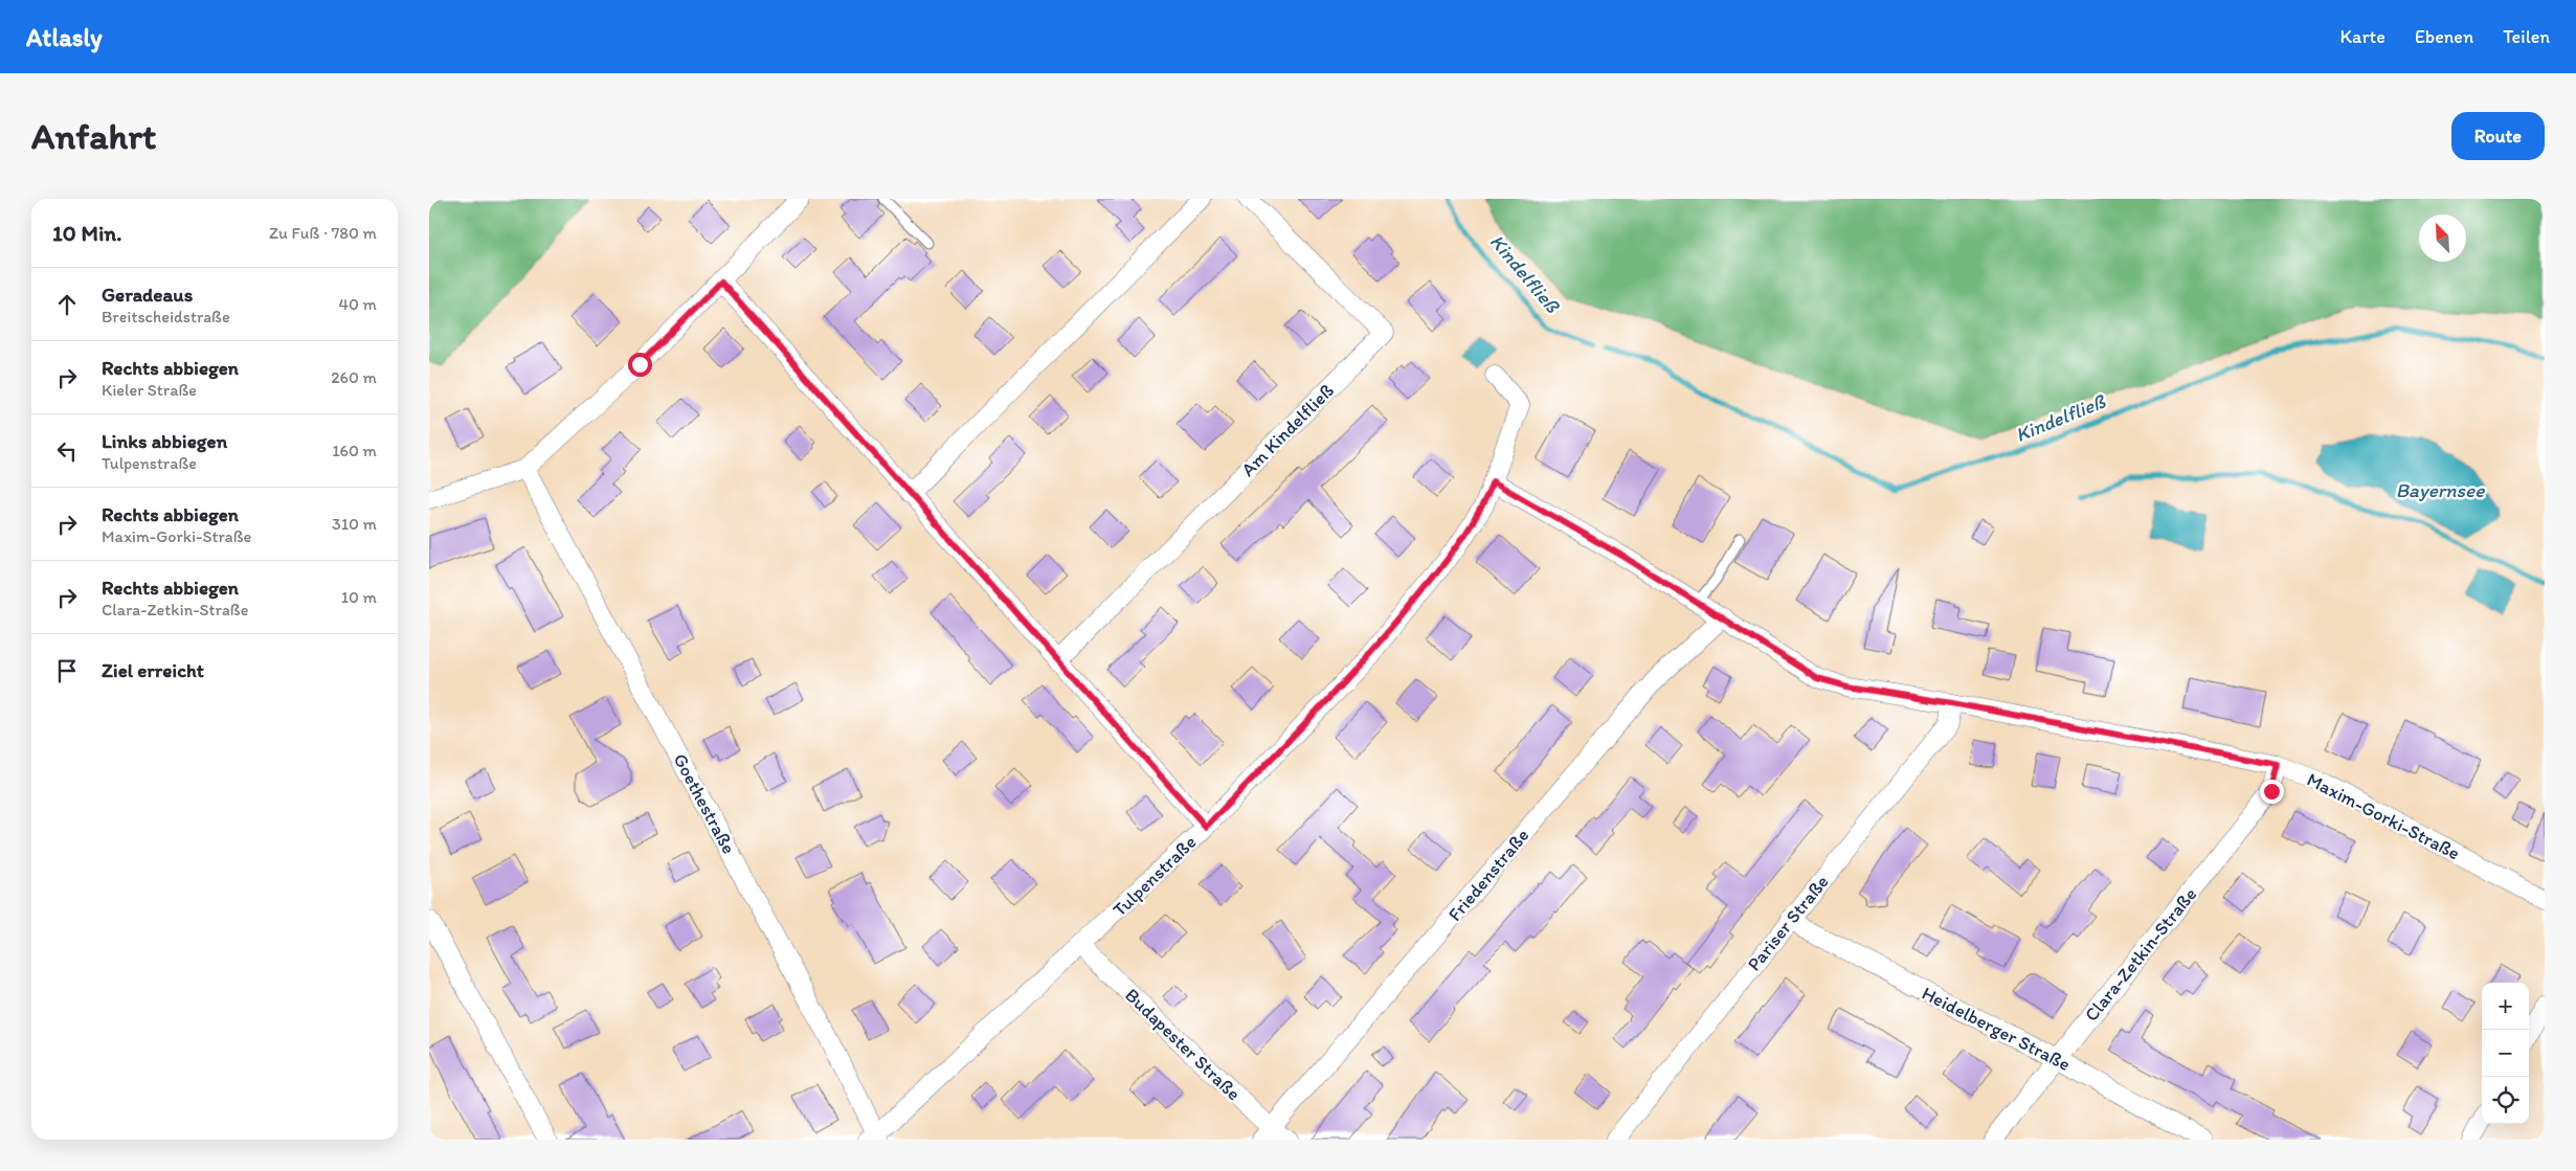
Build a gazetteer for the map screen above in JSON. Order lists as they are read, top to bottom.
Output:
{
  "streets": {
    "street": [
      "Am Kindelfließ",
      "Goethestraße",
      "Maxim-Gorki-Straße",
      "Friedenstraße",
      "Tulpenstraße",
      "Pariser Straße",
      "Clara-Zetkin-Straße",
      "Heidelberger Straße",
      "Budapester Straße"
    ]
  },
  "crossings": [
    ["Goethestraße", "Tulpenstraße"],
    ["Maxim-Gorki-Straße", "Friedenstraße"],
    ["Maxim-Gorki-Straße", "Tulpenstraße"],
    ["Maxim-Gorki-Straße", "Pariser Straße"],
    ["Maxim-Gorki-Straße", "Clara-Zetkin-Straße"],
    ["Friedenstraße", "Budapester Straße"],
    ["Tulpenstraße", "Budapester Straße"],
    ["Pariser Straße", "Heidelberger Straße"],
    ["Clara-Zetkin-Straße", "Heidelberger Straße"]
  ],
  "water": ["Kindelfließ", "Bayernsee"],
  "north": "top left",
  "page": {
    "header": "Atlasly",
    "nav": ["Karte", "Ebenen", "Teilen"],
    "buttons": "Route",
    "title": "Anfahrt",
    "heading": ["10 Min.", "Zu Fuß · 780 m"],
    "list": [
      ["Geradeaus", "Breitscheidstraße", "40 m"],
      ["Rechts abbiegen", "Kieler Straße", "260 m"],
      ["Links abbiegen", "Tulpenstraße", "160 m"],
      ["Rechts abbiegen", "Maxim-Gorki-Straße", "310 m"],
      ["Rechts abbiegen", "Clara-Zetkin-Straße", "10 m"],
      "Ziel erreicht"
    ],
    "map_buttons": ["+", "−"]
  }
}
